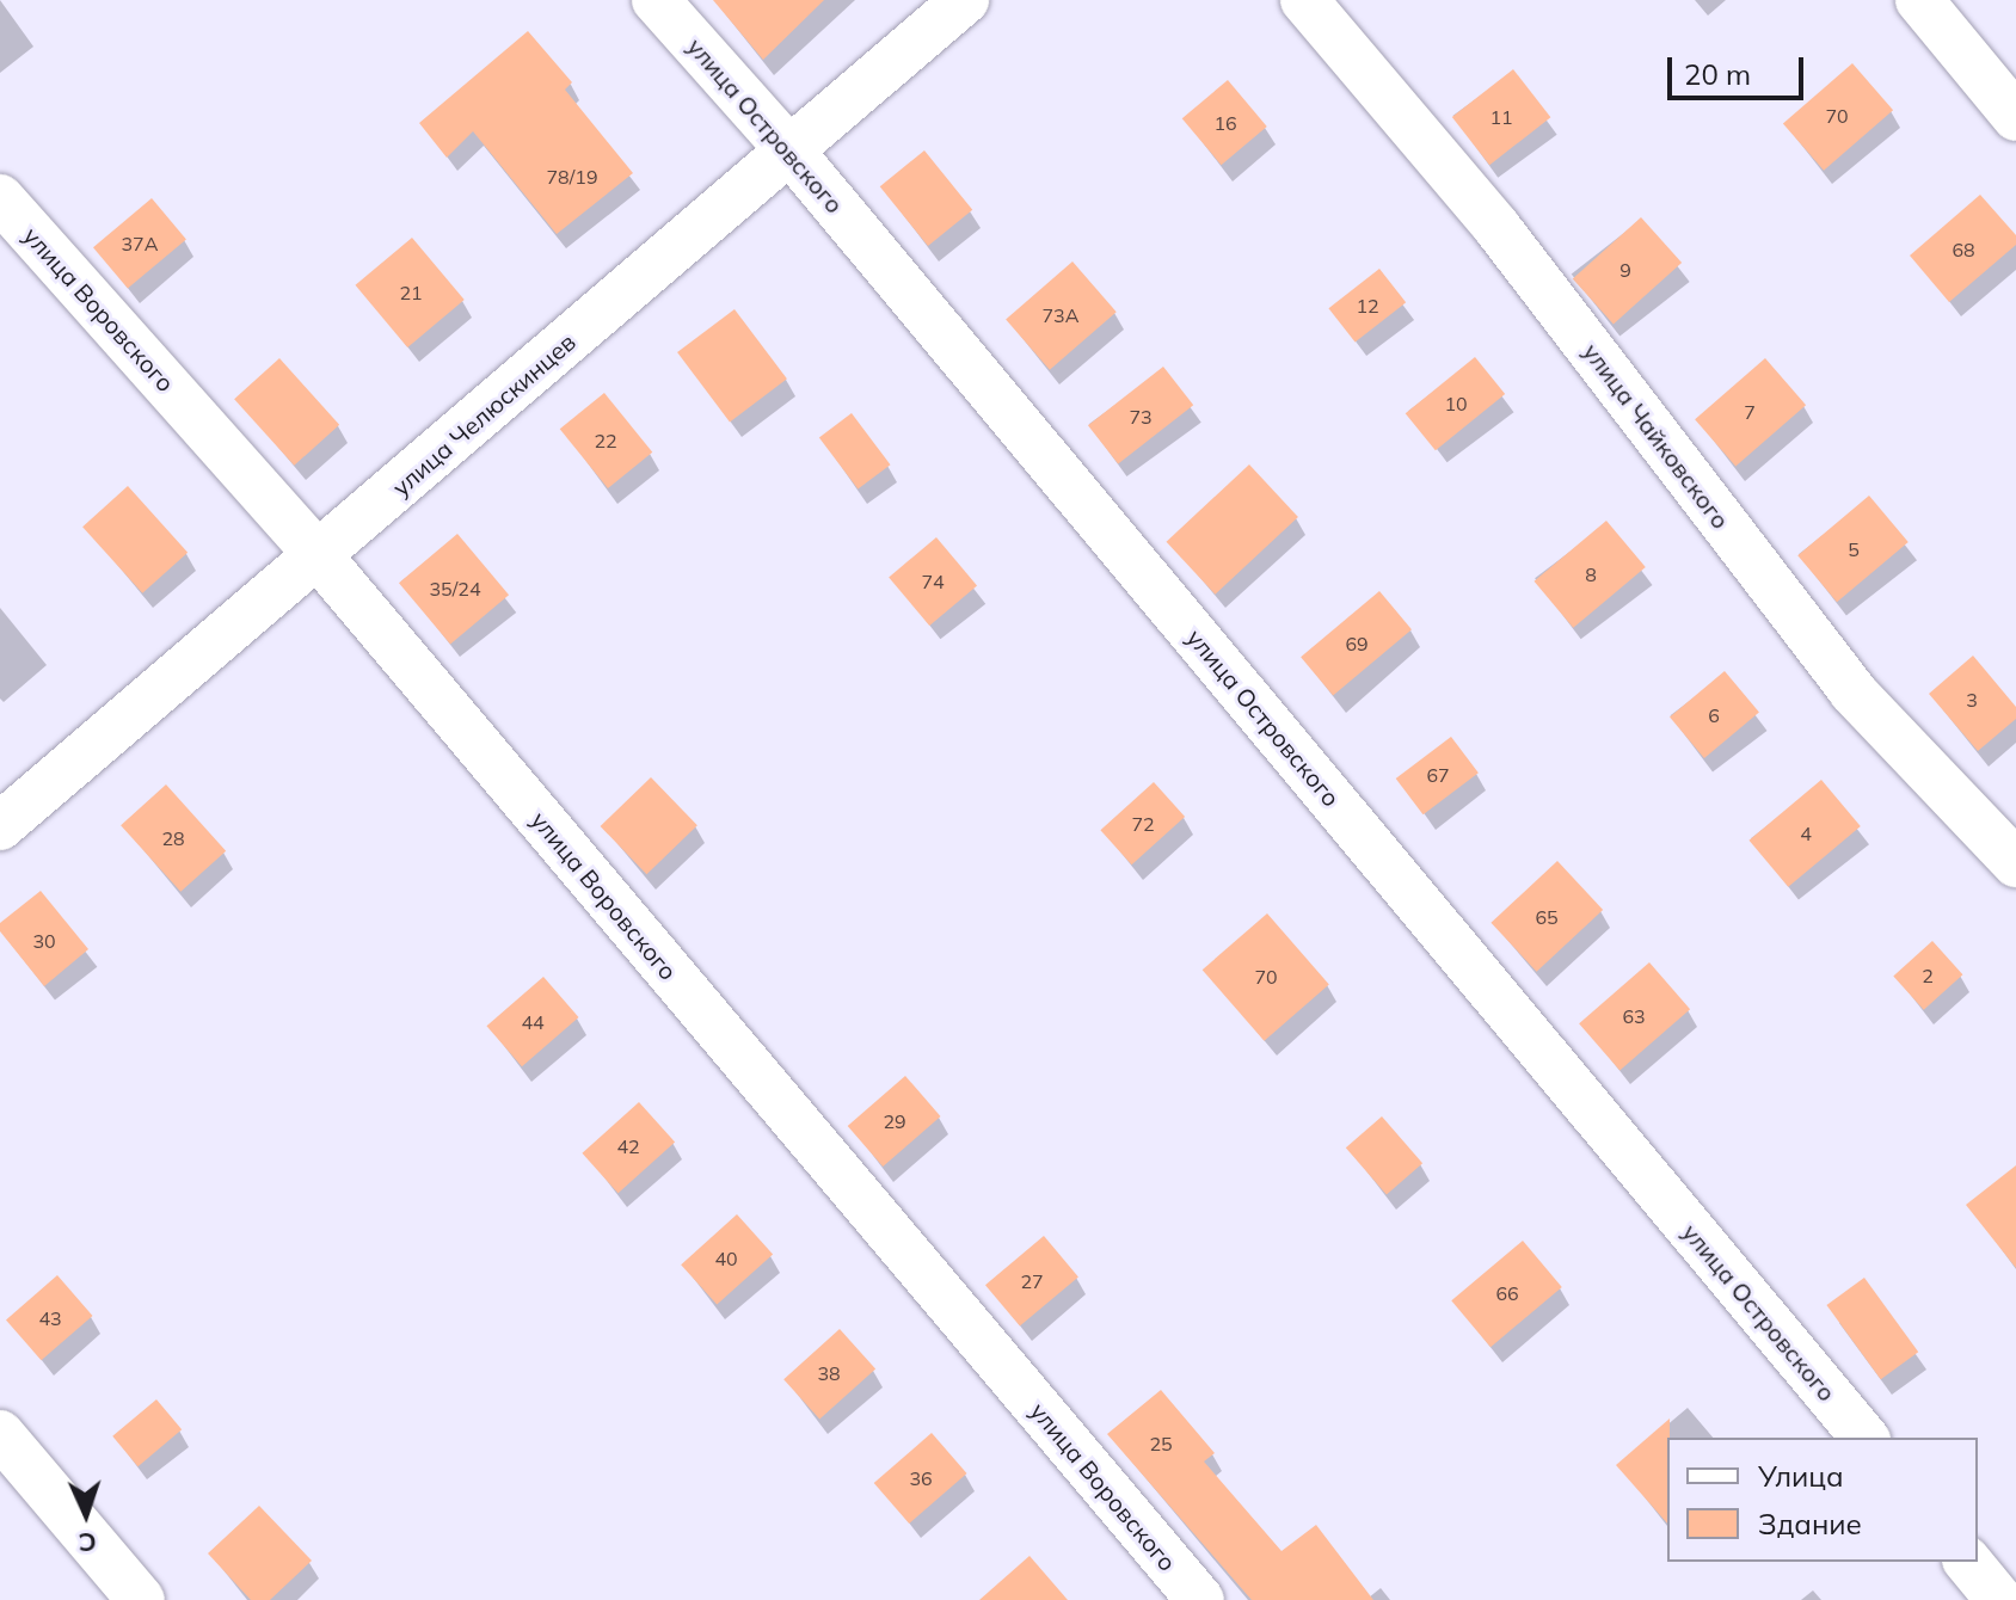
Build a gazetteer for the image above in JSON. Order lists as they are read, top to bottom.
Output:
{
  "streets": {
    "street": [
      "улица Островского",
      "улица Воровского",
      "улица Челюскинцев",
      "улица Чайковского"
    ]
  },
  "crossings": [
    ["улица Островского", "улица Челюскинцев"],
    ["улица Воровского", "улица Челюскинцев"]
  ],
  "house_numbers": [
    "70",
    "11",
    "16",
    "78/19",
    "37А",
    "68",
    "9",
    "21",
    "12",
    "73А",
    "10",
    "7",
    "73",
    "22",
    "5",
    "8",
    "74",
    "35/24",
    "69",
    "3",
    "6",
    "67",
    "72",
    "4",
    "28",
    "65",
    "30",
    "2",
    "70",
    "63",
    "44",
    "29",
    "42",
    "40",
    "27",
    "66",
    "43",
    "38",
    "25",
    "36"
  ],
  "legend": ["Улица", "Здание"],
  "scale_bar": "20 m",
  "north": "bottom"
}
